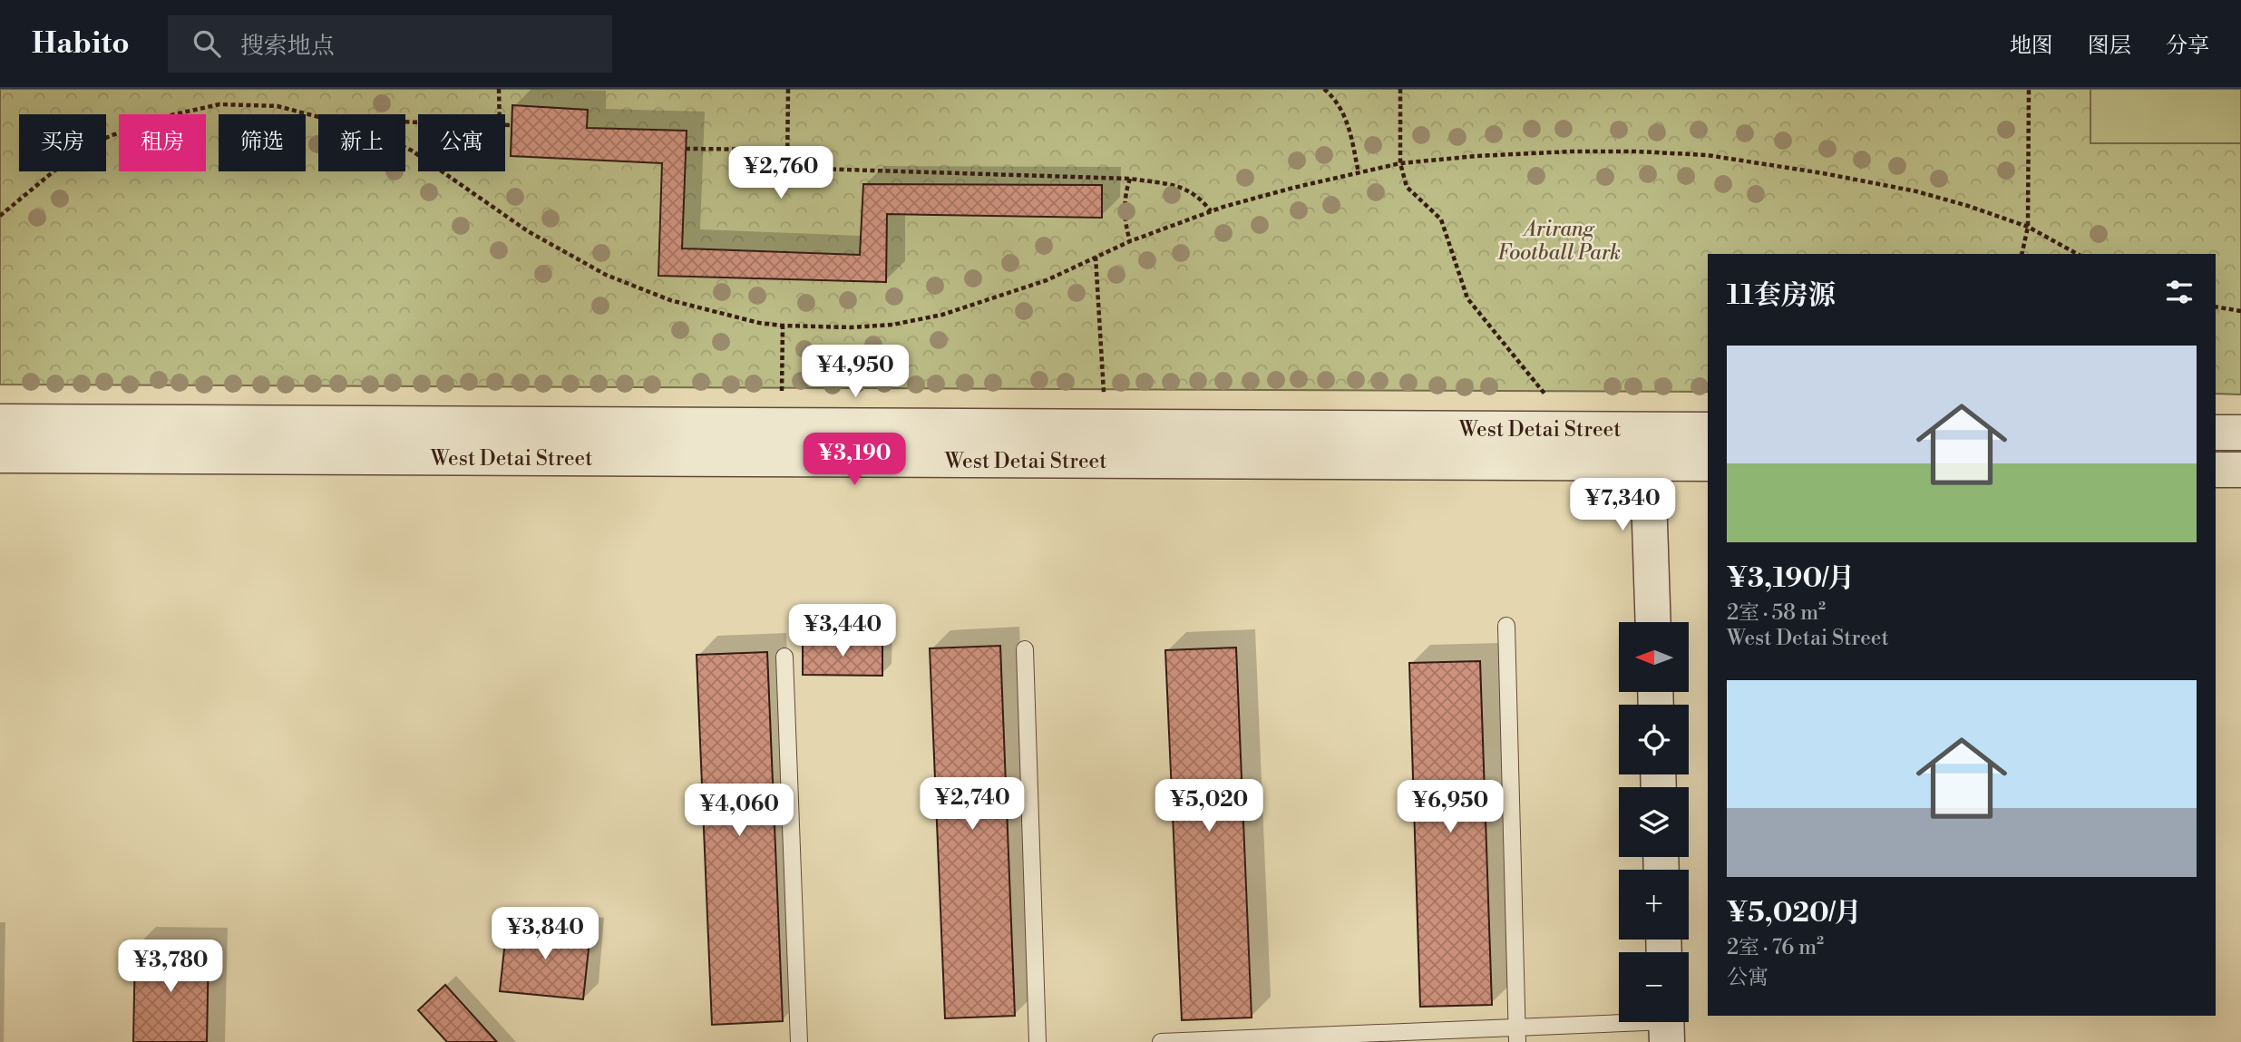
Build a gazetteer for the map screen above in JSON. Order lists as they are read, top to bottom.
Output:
{
  "streets": {
    "street": ["West Detai Street"]
  },
  "parks": ["Arirang Football Park"],
  "north": "left",
  "page": {
    "header": "Habito",
    "search": "搜索地点",
    "nav": ["地图", "图层", "分享"],
    "chip": [
      "买房",
      "租房",
      "筛选",
      "新上",
      "公寓"
    ],
    "price": [
      "¥2,760",
      "¥4,950",
      "¥3,190",
      "¥7,340",
      "¥3,440",
      "¥2,740",
      "¥5,020",
      "¥6,950",
      "¥4,060",
      "¥3,840",
      "¥3,780"
    ],
    "heading": "11套房源",
    "list": [
      {
        "name": "¥3,190/月",
        "note": "2室 · 58 m² · West Detai Street"
      },
      {
        "name": "¥5,020/月",
        "note": "2室 · 76 m² · 公寓"
      }
    ],
    "map_buttons": ["+", "−"]
  }
}
